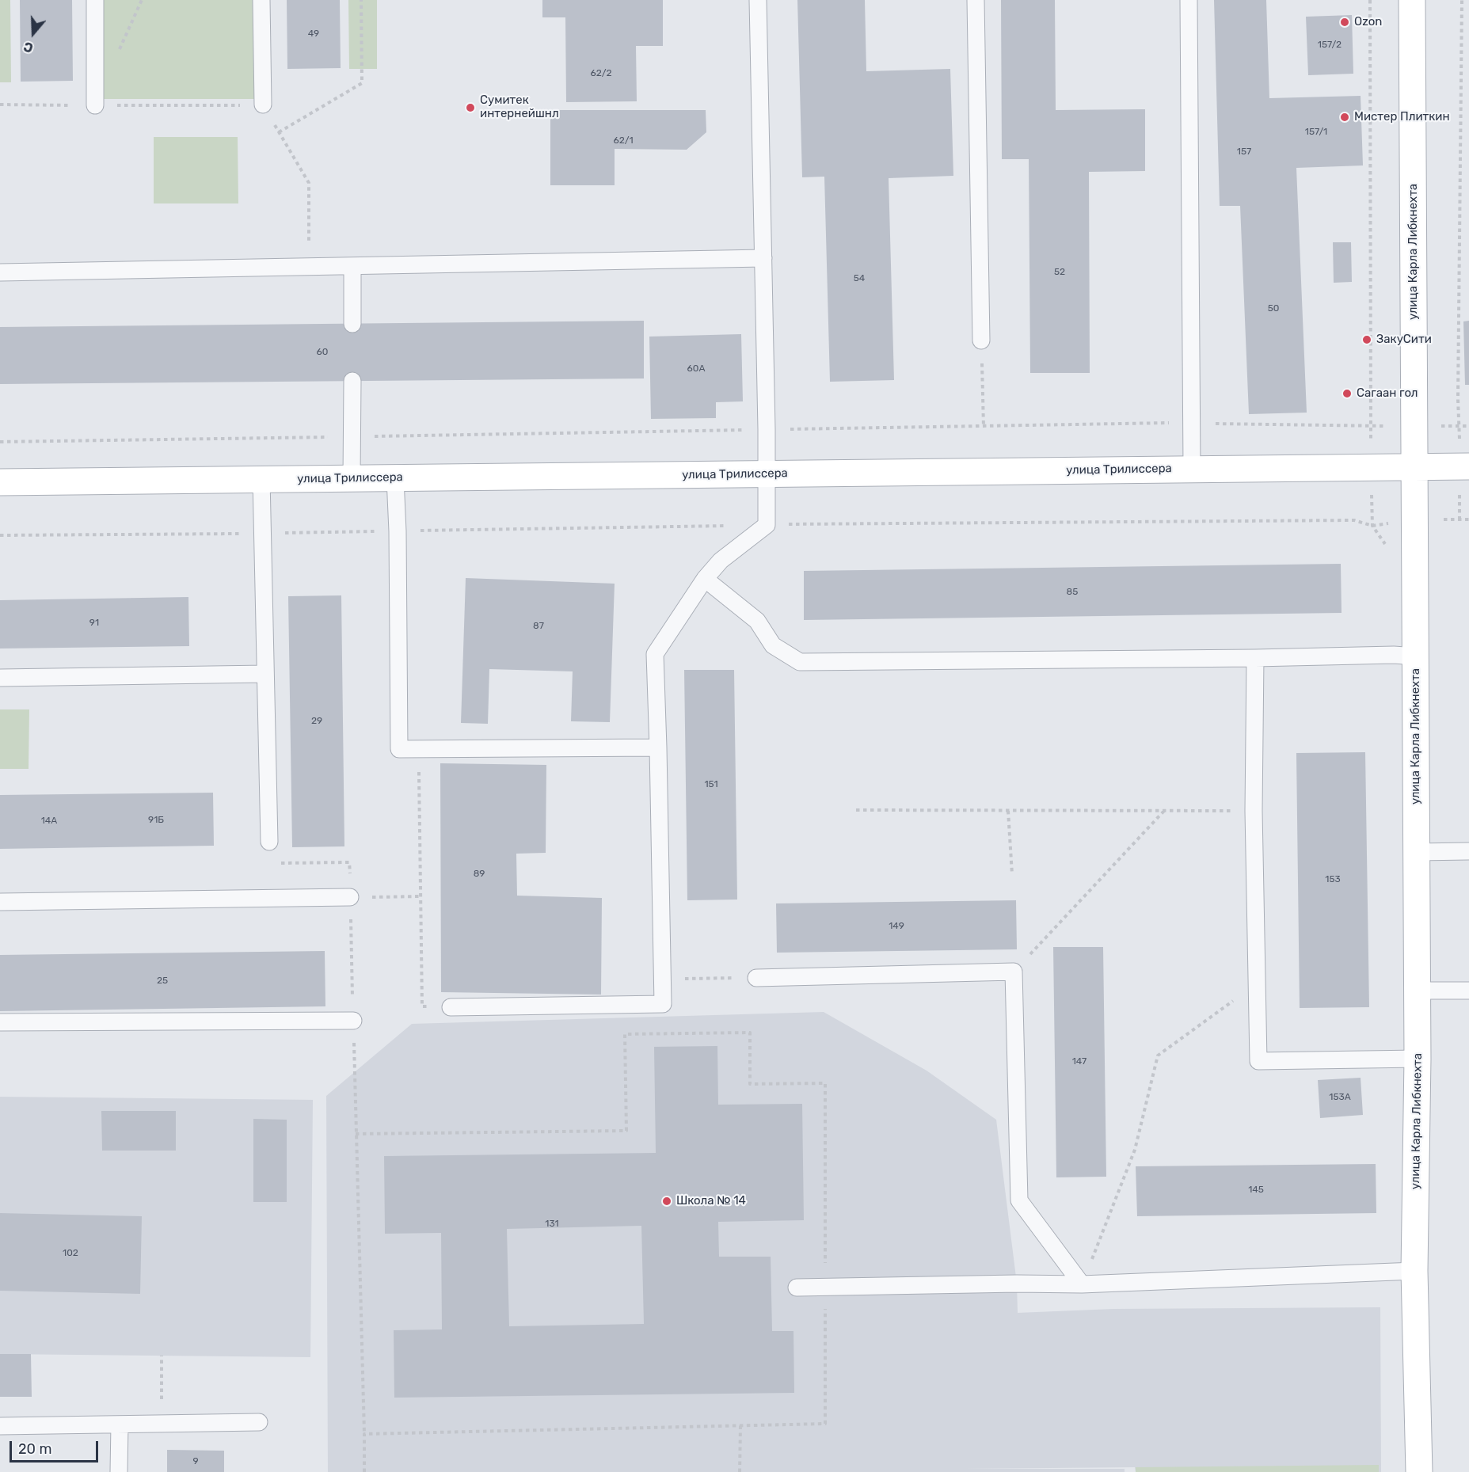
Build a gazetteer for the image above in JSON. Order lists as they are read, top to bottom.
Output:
{
  "streets": {
    "street": ["улица Карла Либкнехта", "улица Трилиссера"]
  },
  "crossings": [
    ["улица Карла Либкнехта", "улица Трилиссера"]
  ],
  "places": [
    "Ozon",
    "Сумитек интернейшнл",
    "Мистер Плиткин",
    "ЗакуСити",
    "Сагаан гол",
    "Школа № 14"
  ],
  "house_numbers": [
    "49",
    "157/2",
    "62/2",
    "157/1",
    "62/1",
    "157",
    "52",
    "54",
    "50",
    "60",
    "60А",
    "85",
    "91",
    "87",
    "29",
    "151",
    "91Б",
    "14А",
    "89",
    "153",
    "149",
    "25",
    "147",
    "153А",
    "145",
    "131",
    "102",
    "9"
  ],
  "scale_bar": "20 m",
  "north": "bottom"
}
